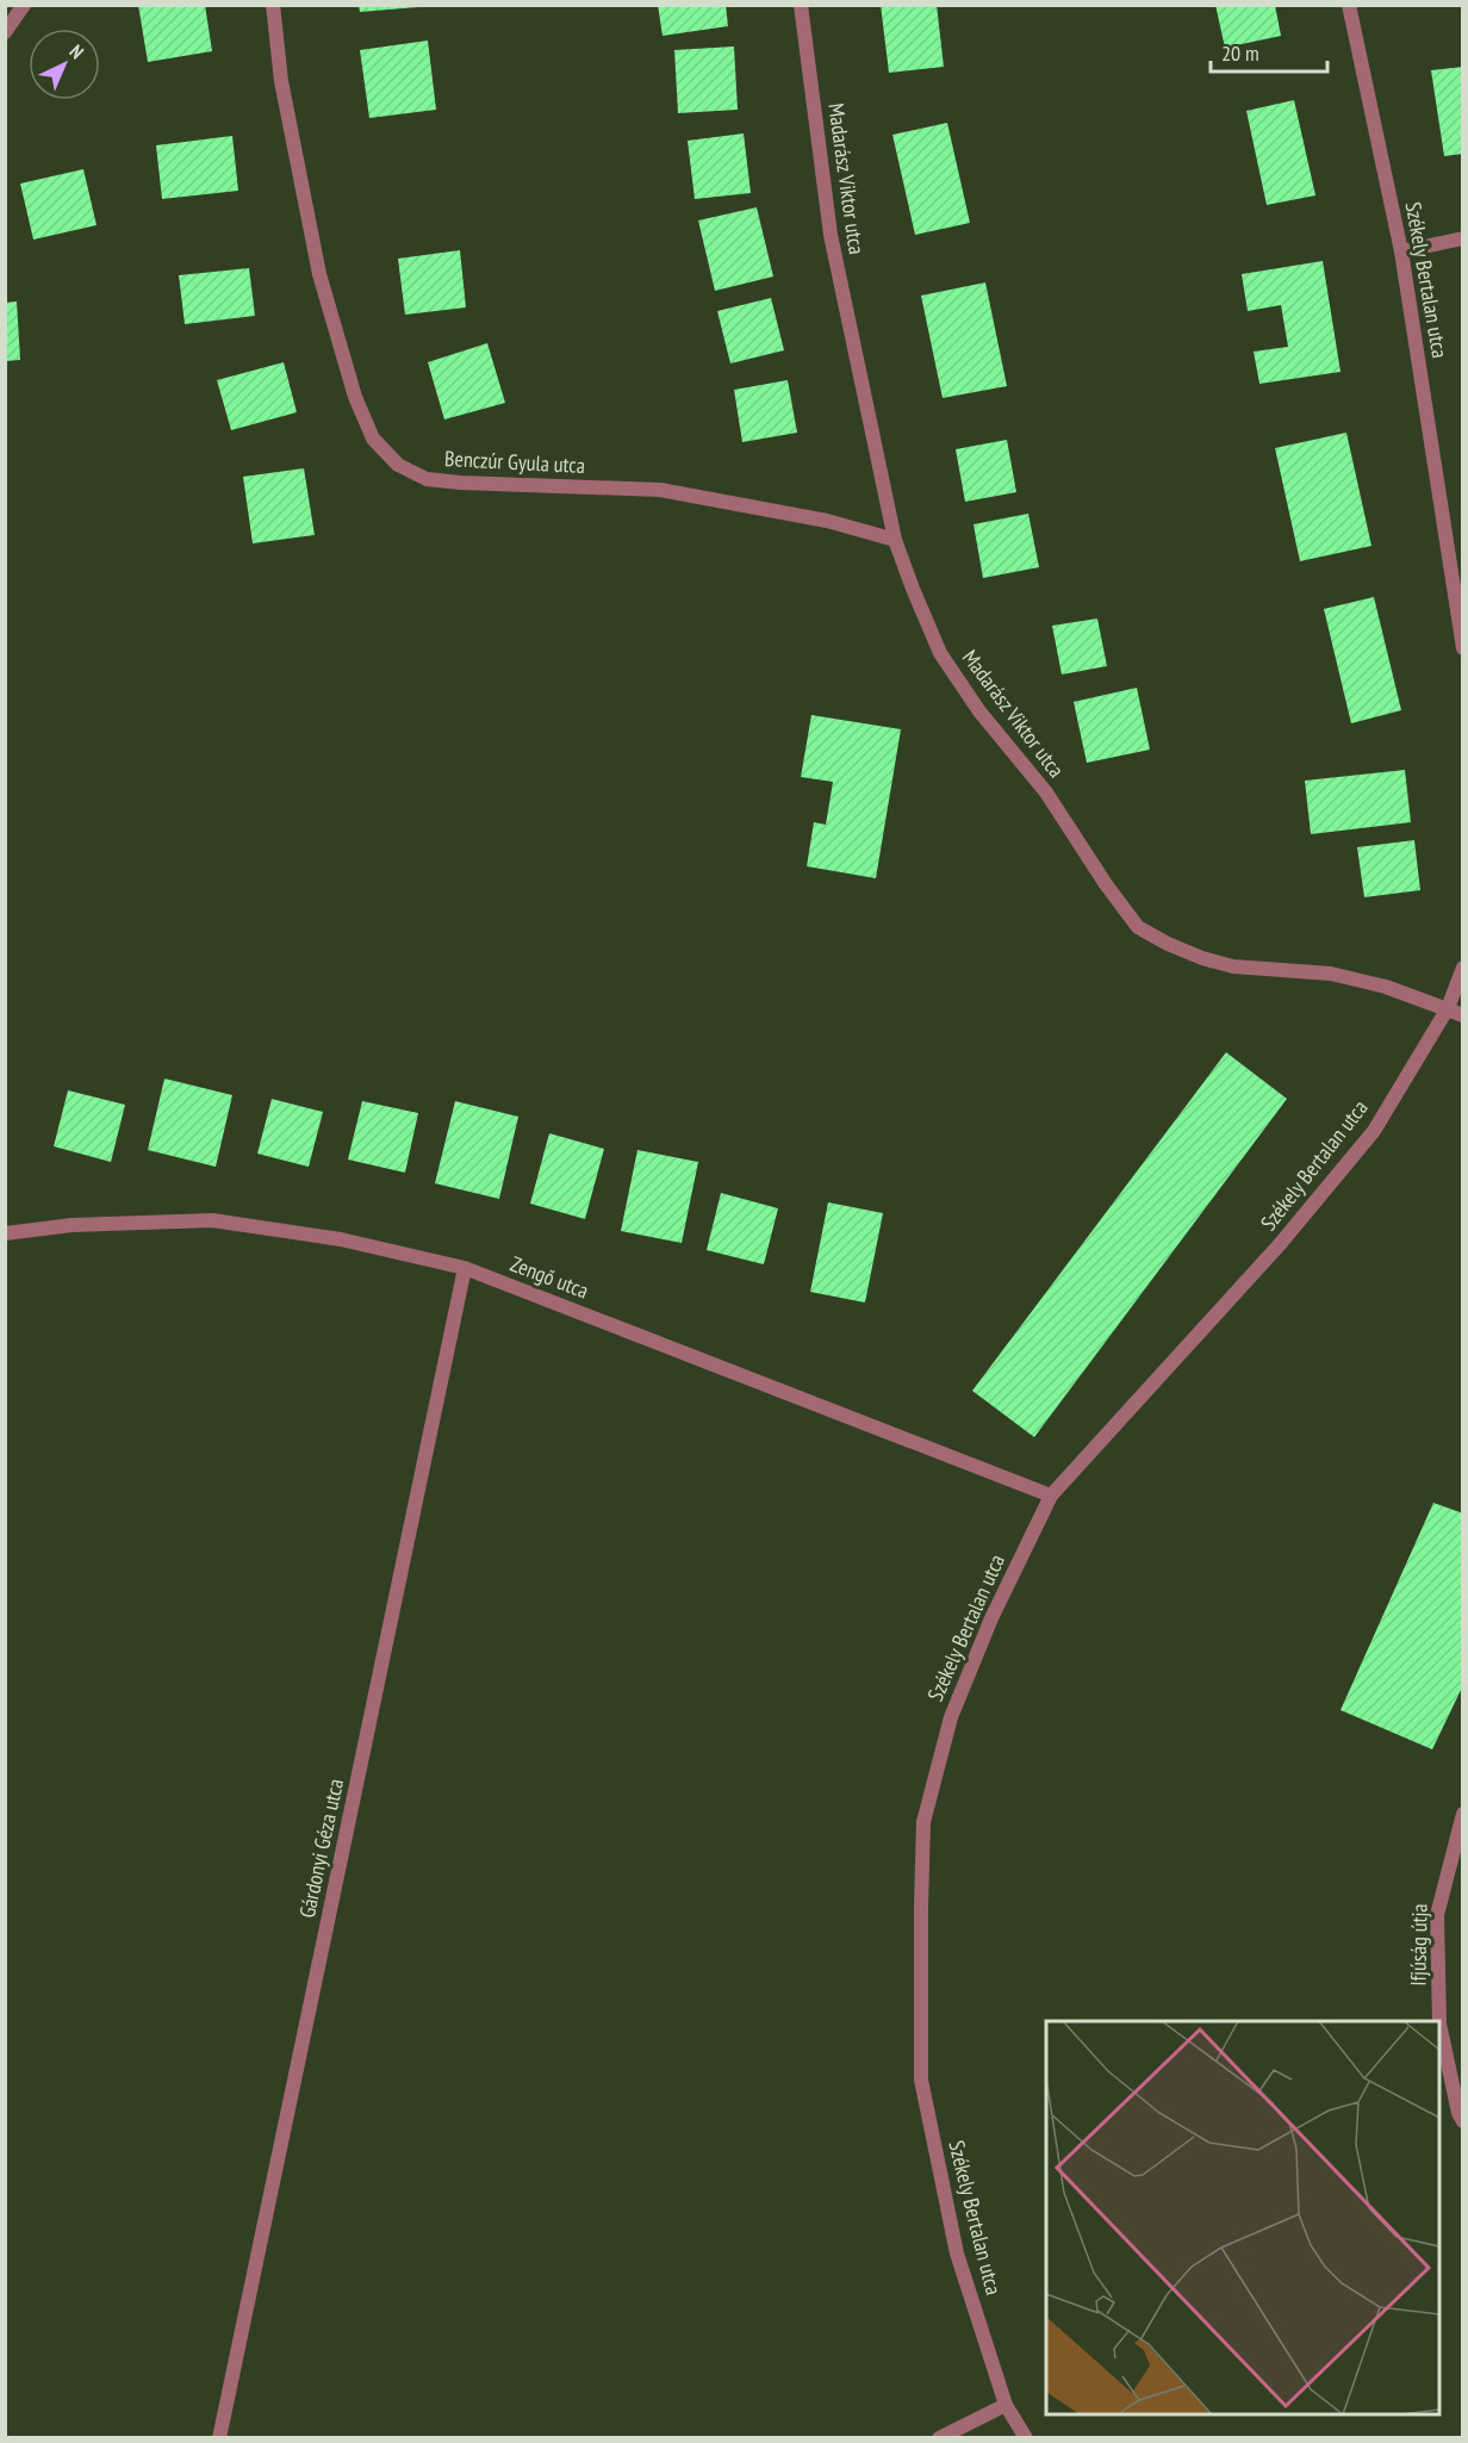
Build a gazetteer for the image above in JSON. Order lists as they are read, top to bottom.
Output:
{
  "streets": {
    "street": [
      "Madarász Viktor utca",
      "Székely Bertalan utca",
      "Benczúr Gyula utca",
      "Zengő utca",
      "Gárdonyi Géza utca",
      "Ifjúság útja"
    ]
  },
  "crossings": [
    ["Madarász Viktor utca", "Székely Bertalan utca"],
    ["Madarász Viktor utca", "Benczúr Gyula utca"],
    ["Székely Bertalan utca", "Zengő utca"],
    ["Zengő utca", "Gárdonyi Géza utca"]
  ],
  "scale_bar": "20 m",
  "north": "top right"
}
